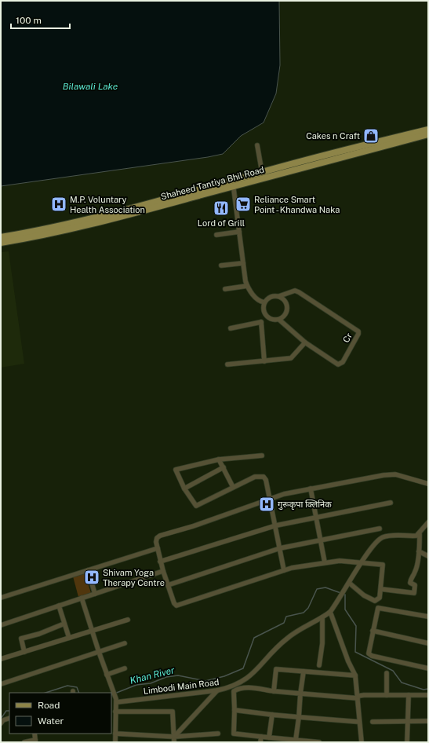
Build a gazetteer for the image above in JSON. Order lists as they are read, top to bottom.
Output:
{
  "streets": {
    "main road": ["Shaheed Tantiya Bhil Road"],
    "street": ["Cr", "Limbodi Main Road"]
  },
  "water": ["Bilawali Lake", "Khan River"],
  "places": {
    "shop": ["Cakes n Craft"],
    "hospital": ["M.P. Voluntary Health Association", "गुरूकृपा क्लिनिक", "Shivam Yoga Therapy Centre"],
    "supermarket": ["Reliance Smart Point - Khandwa Naka"],
    "restaurant": ["Lord of Grill"]
  },
  "legend": ["Road", "Water"],
  "scale_bar": "100 m"
}
